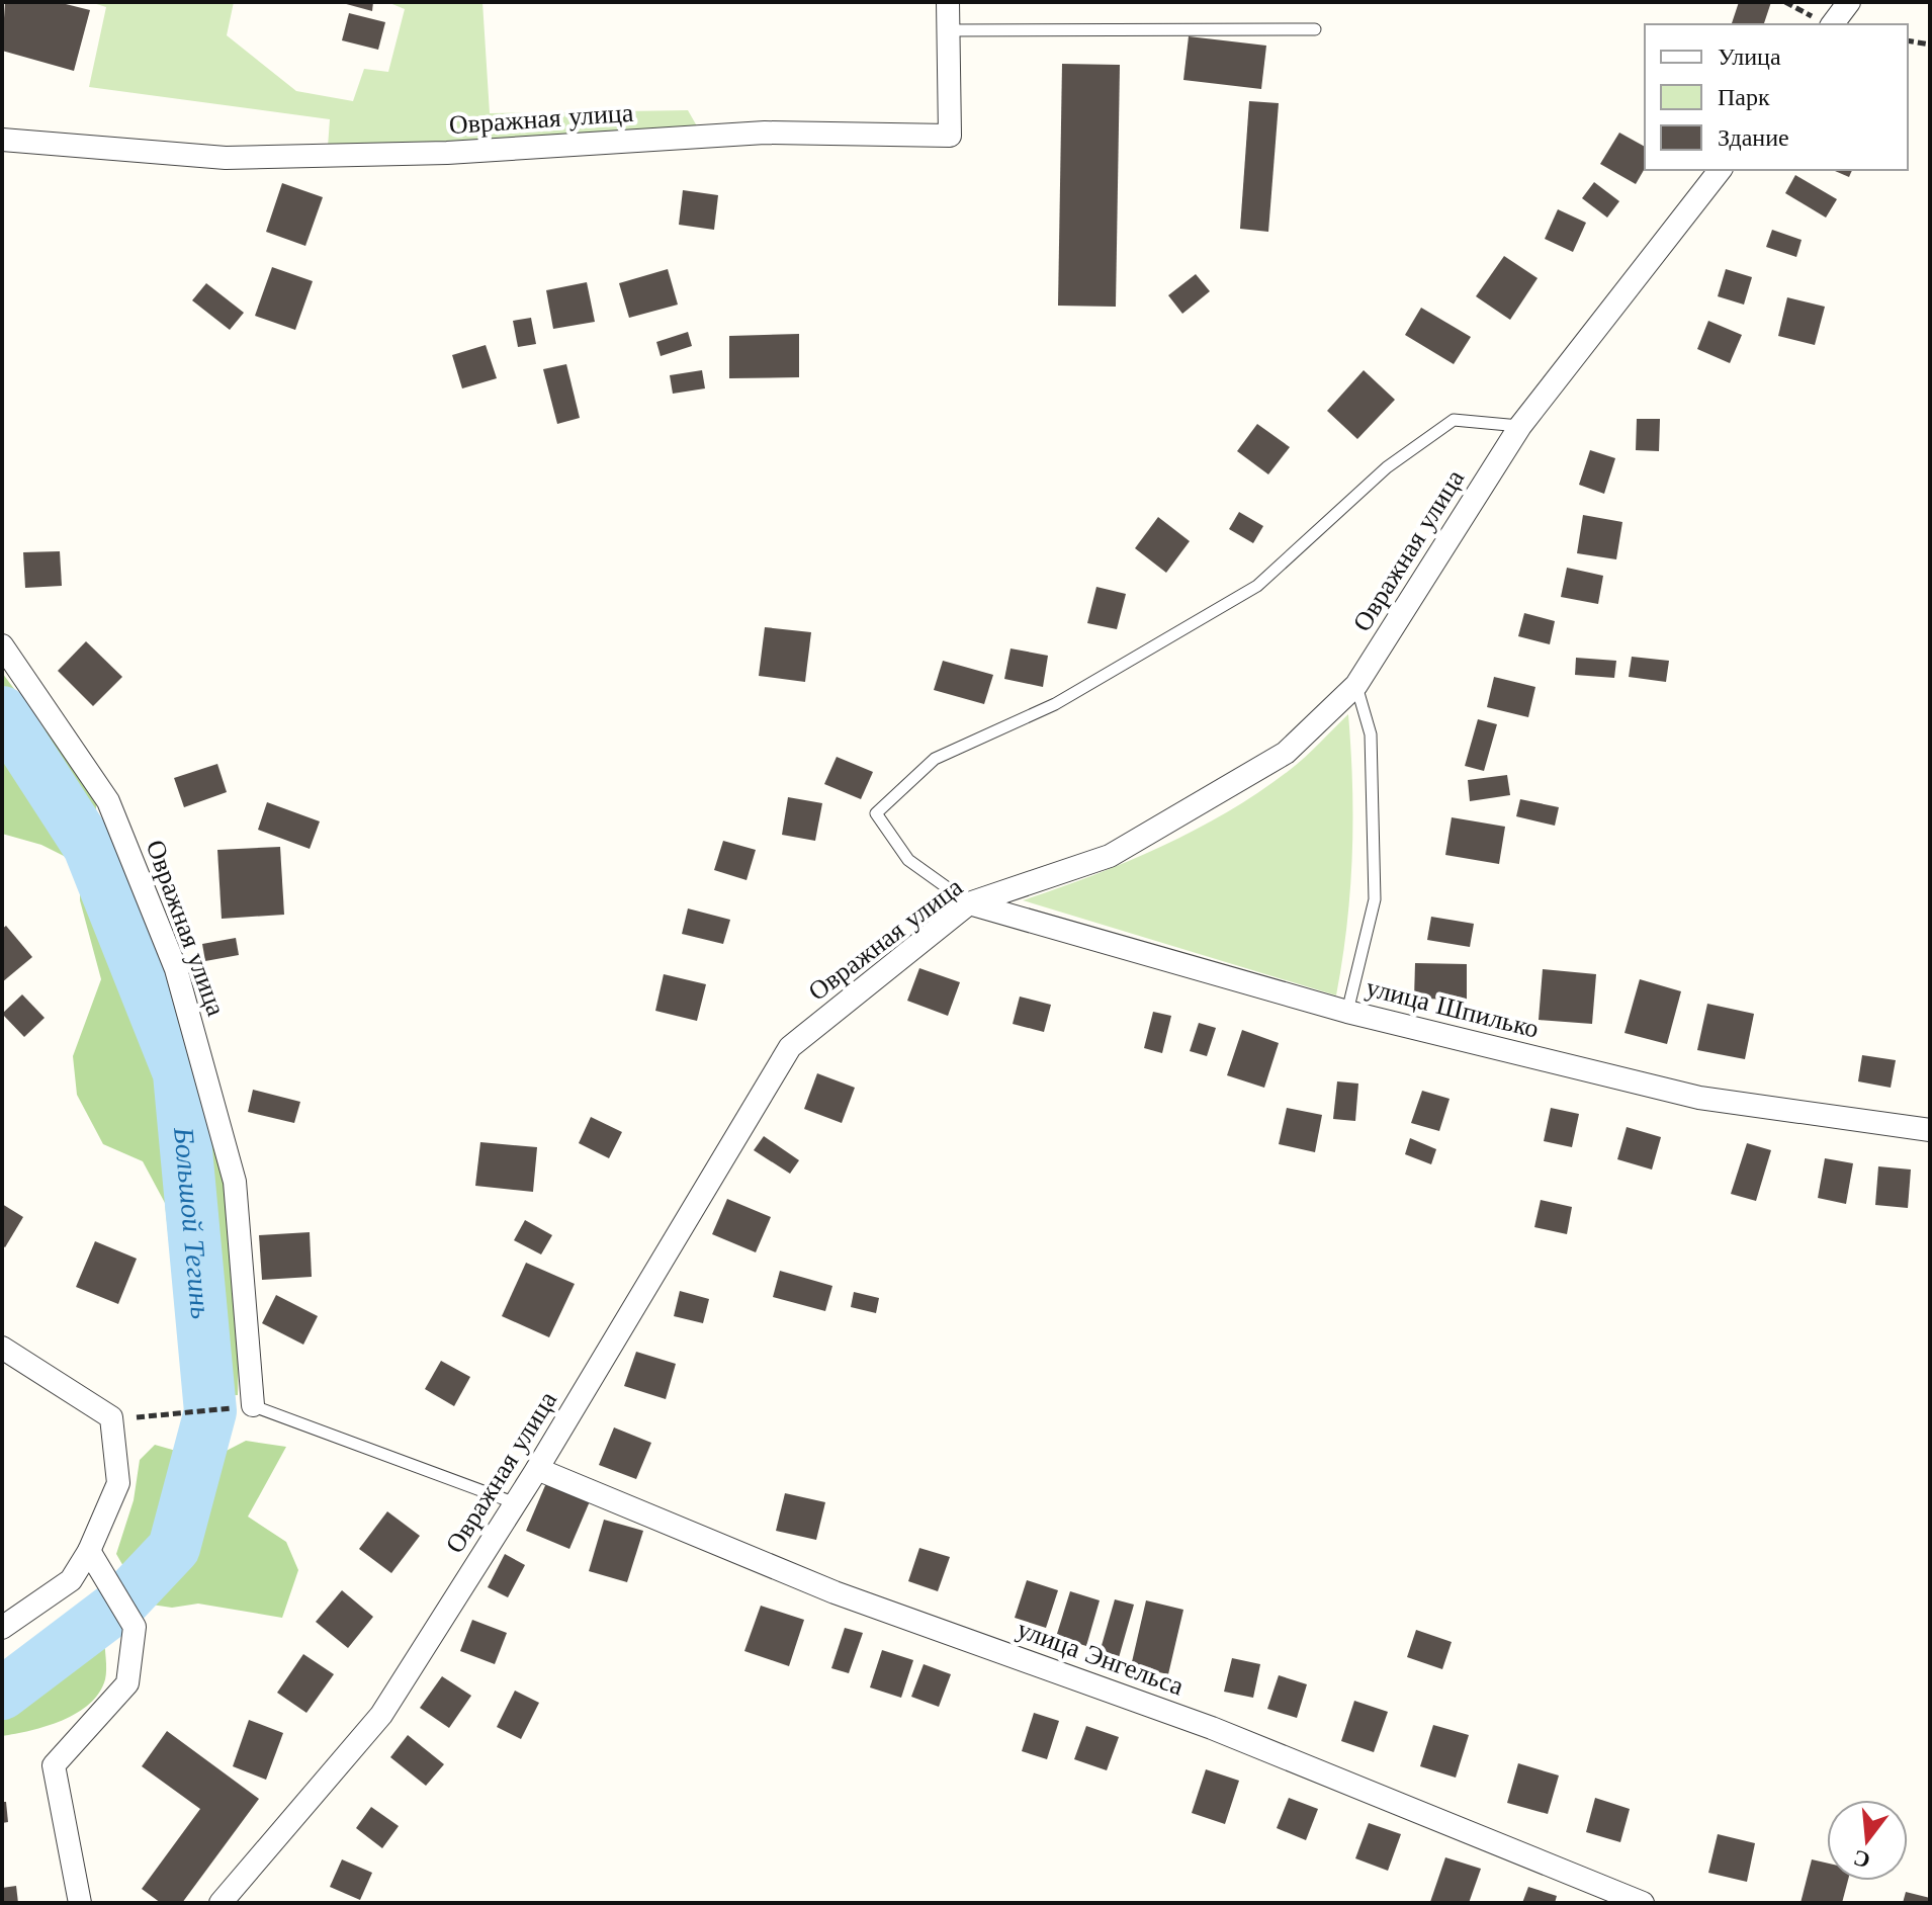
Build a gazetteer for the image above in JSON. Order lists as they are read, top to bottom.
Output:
{
  "streets": {
    "street": ["Овражная улица", "улица Шпилько", "улица Энгельса"]
  },
  "crossings": [
    ["Овражная улица", "улица Шпилько"],
    ["Овражная улица", "улица Энгельса"]
  ],
  "water": ["Большой Тегинь"],
  "legend": ["Улица", "Парк", "Здание"],
  "north": "bottom"
}
